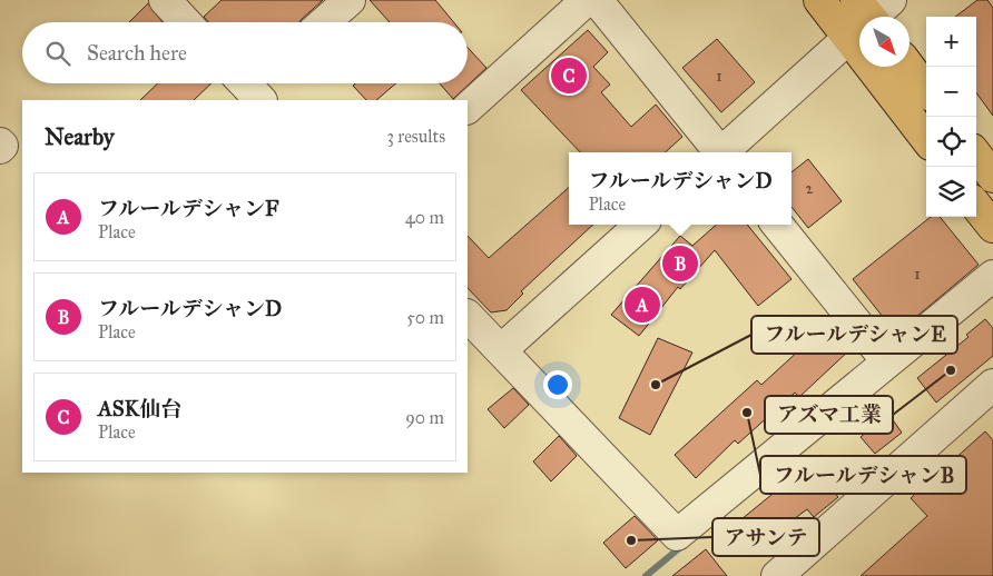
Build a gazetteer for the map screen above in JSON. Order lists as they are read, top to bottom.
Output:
{
  "places": [
    "アズマ工業",
    "フルールデシャンE",
    "フルールデシャンB",
    "アサンテ"
  ],
  "house_numbers": ["1", "2", "1"],
  "north": "bottom right",
  "page": {
    "map_buttons": ["+", "−"],
    "search": "Search here",
    "pins": ["C", "B", "A"],
    "heading": ["Nearby", "3 results"],
    "popup": ["フルールデシャンD", "Place"],
    "list": [
      {
        "mark": "A",
        "name": "フルールデシャンF",
        "note": "Place",
        "value": "40 m"
      },
      {
        "mark": "B",
        "name": "フルールデシャンD",
        "note": "Place",
        "value": "50 m"
      },
      {
        "mark": "C",
        "name": "ASK仙台",
        "note": "Place",
        "value": "90 m"
      }
    ]
  }
}
